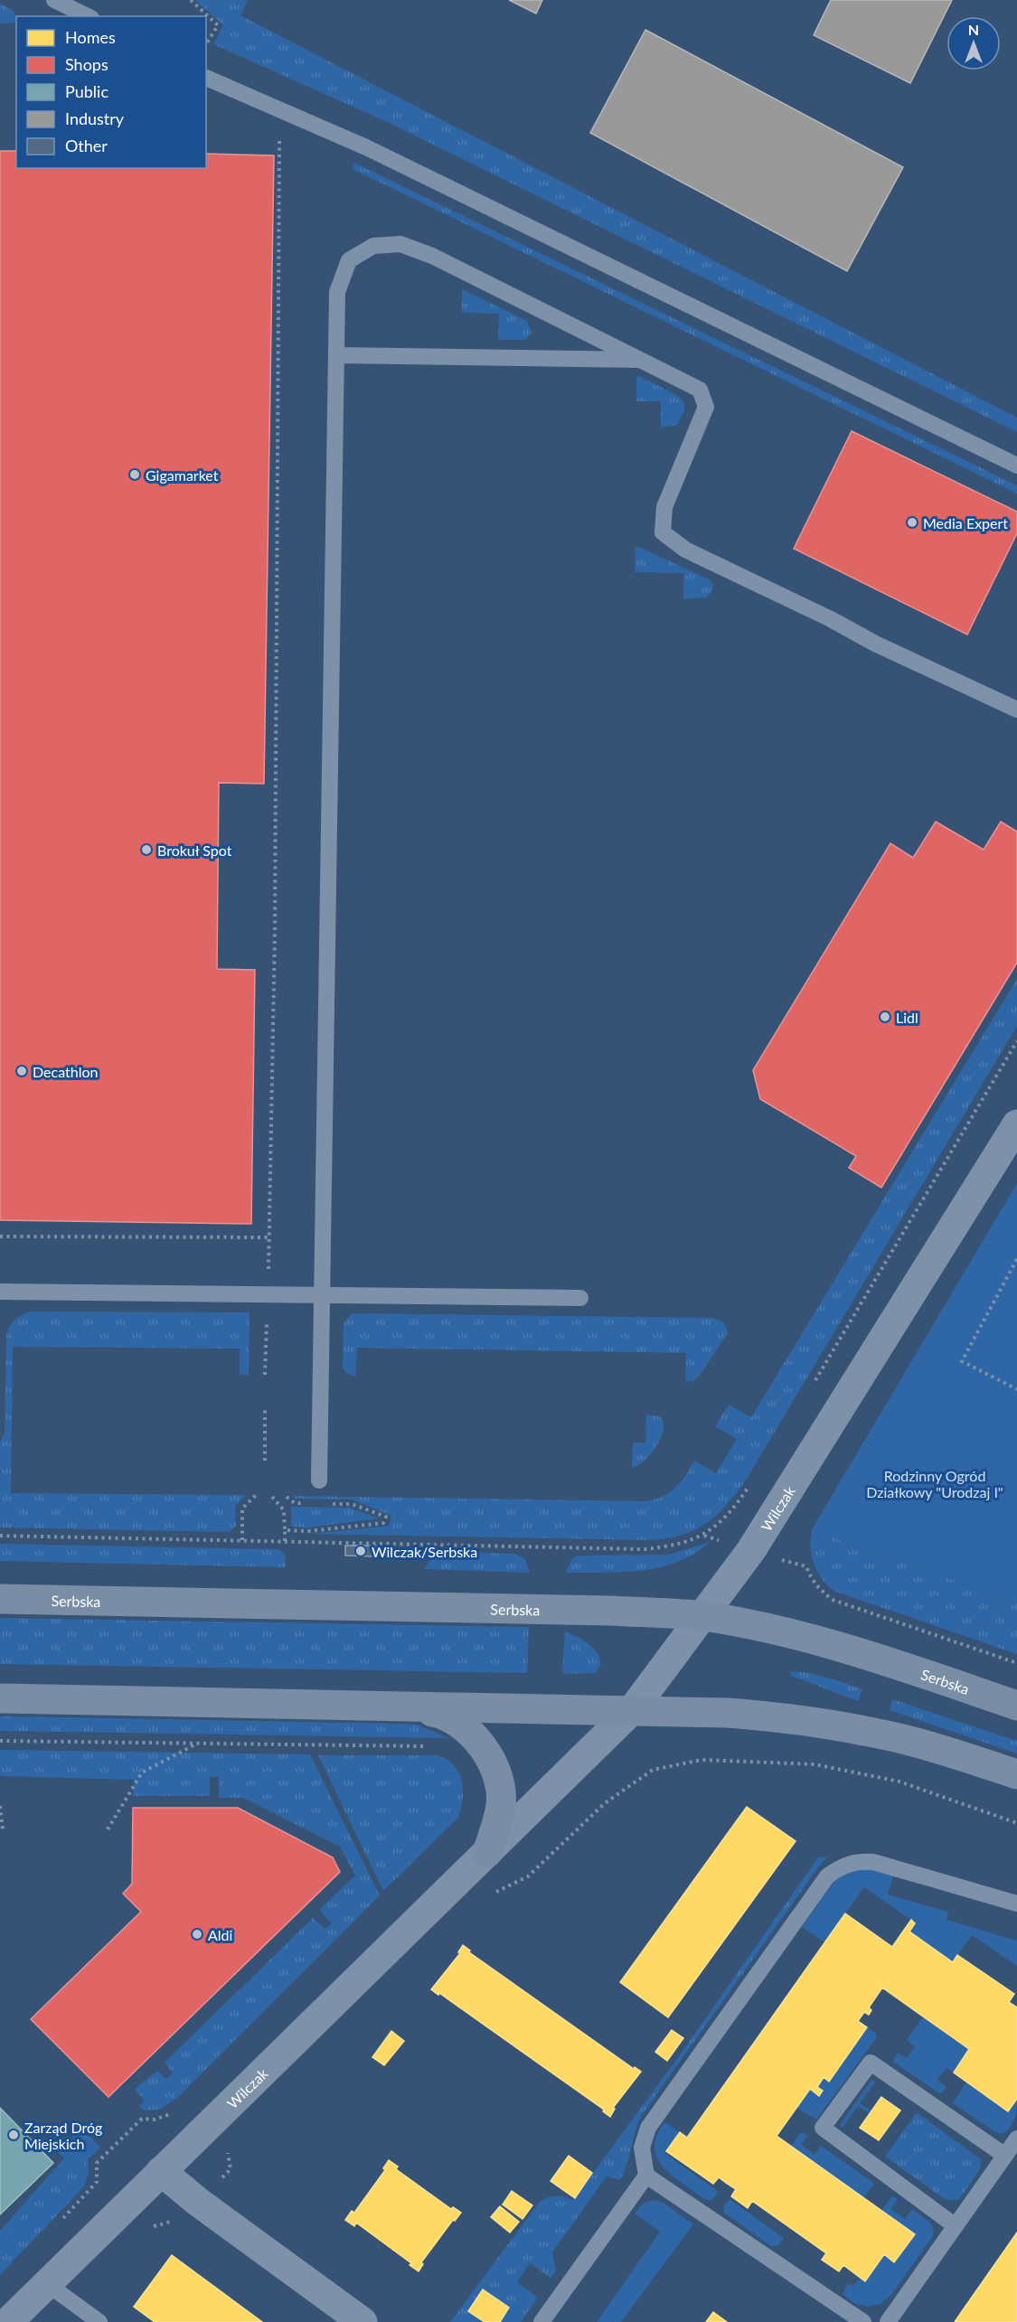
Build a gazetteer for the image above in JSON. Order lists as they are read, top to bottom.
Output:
{
  "streets": {
    "street": ["Wilczak", "Serbska"]
  },
  "crossings": [
    ["Wilczak", "Serbska"]
  ],
  "parks": ["Rodzinny Ogród Działkowy \"Urodzaj I\""],
  "places": [
    "Gigamarket",
    "Media Expert",
    "Brokuł Spot",
    "Lidl",
    "Decathlon",
    "Wilczak/Serbska",
    "Aldi",
    "Zarząd Dróg Miejskich"
  ],
  "legend": [
    "Homes",
    "Shops",
    "Public",
    "Industry",
    "Other"
  ],
  "north": "top"
}
